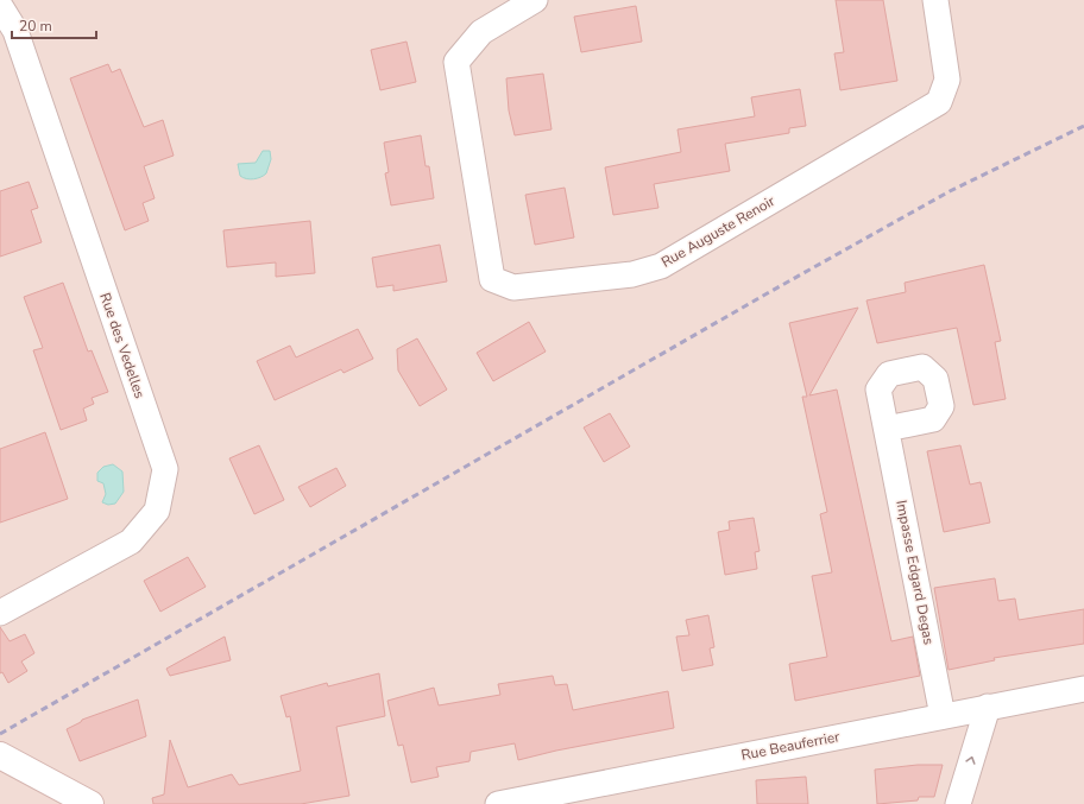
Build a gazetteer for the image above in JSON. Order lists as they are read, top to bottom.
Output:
{
  "streets": {
    "street": [
      "Rue Auguste Renoir",
      "Rue des Vedelles",
      "Impasse Edgard Degas",
      "Rue Beauferrier"
    ]
  },
  "crossings": [
    ["Impasse Edgard Degas", "Rue Beauferrier"]
  ],
  "scale_bar": "20 m"
}
